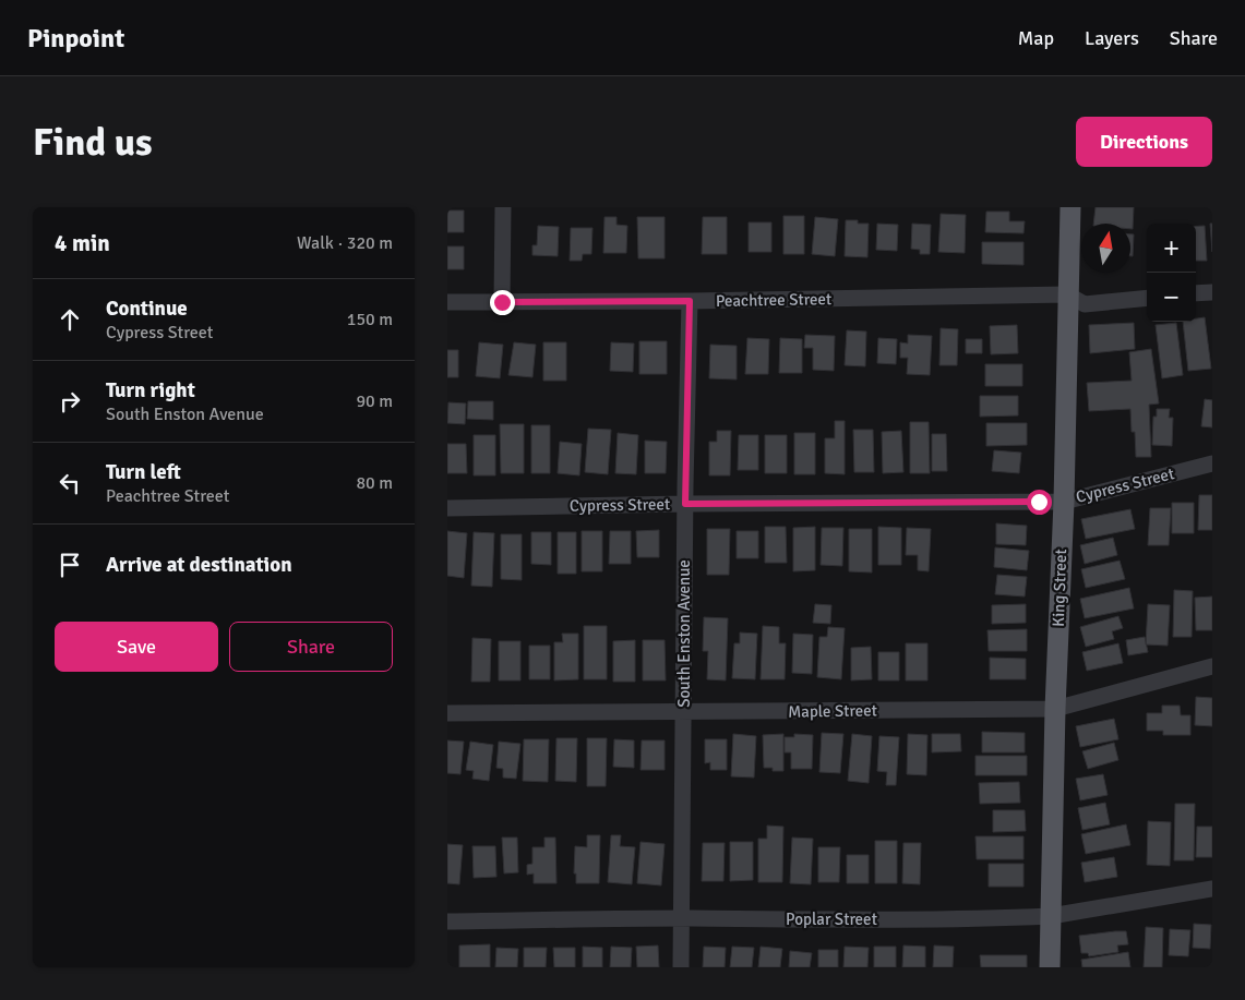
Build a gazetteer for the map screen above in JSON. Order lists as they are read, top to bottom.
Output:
{
  "streets": {
    "main road": ["King Street"],
    "street": [
      "Peachtree Street",
      "Cypress Street",
      "South Enston Avenue",
      "Maple Street",
      "Poplar Street"
    ]
  },
  "crossings": [
    ["Peachtree Street", "King Street"],
    ["Peachtree Street", "South Enston Avenue"],
    ["Cypress Street", "King Street"],
    ["Cypress Street", "South Enston Avenue"],
    ["King Street", "Maple Street"],
    ["King Street", "Poplar Street"],
    ["South Enston Avenue", "Maple Street"],
    ["South Enston Avenue", "Poplar Street"]
  ],
  "north": "top",
  "page": {
    "header": "Pinpoint",
    "nav": ["Map", "Layers", "Share"],
    "buttons": [
      "Directions",
      ["Save", "Share"]
    ],
    "title": "Find us",
    "heading": ["4 min", "Walk · 320 m"],
    "map_buttons": ["+", "−"],
    "list": [
      ["Continue", "Cypress Street", "150 m"],
      ["Turn right", "South Enston Avenue", "90 m"],
      ["Turn left", "Peachtree Street", "80 m"],
      "Arrive at destination"
    ]
  }
}
